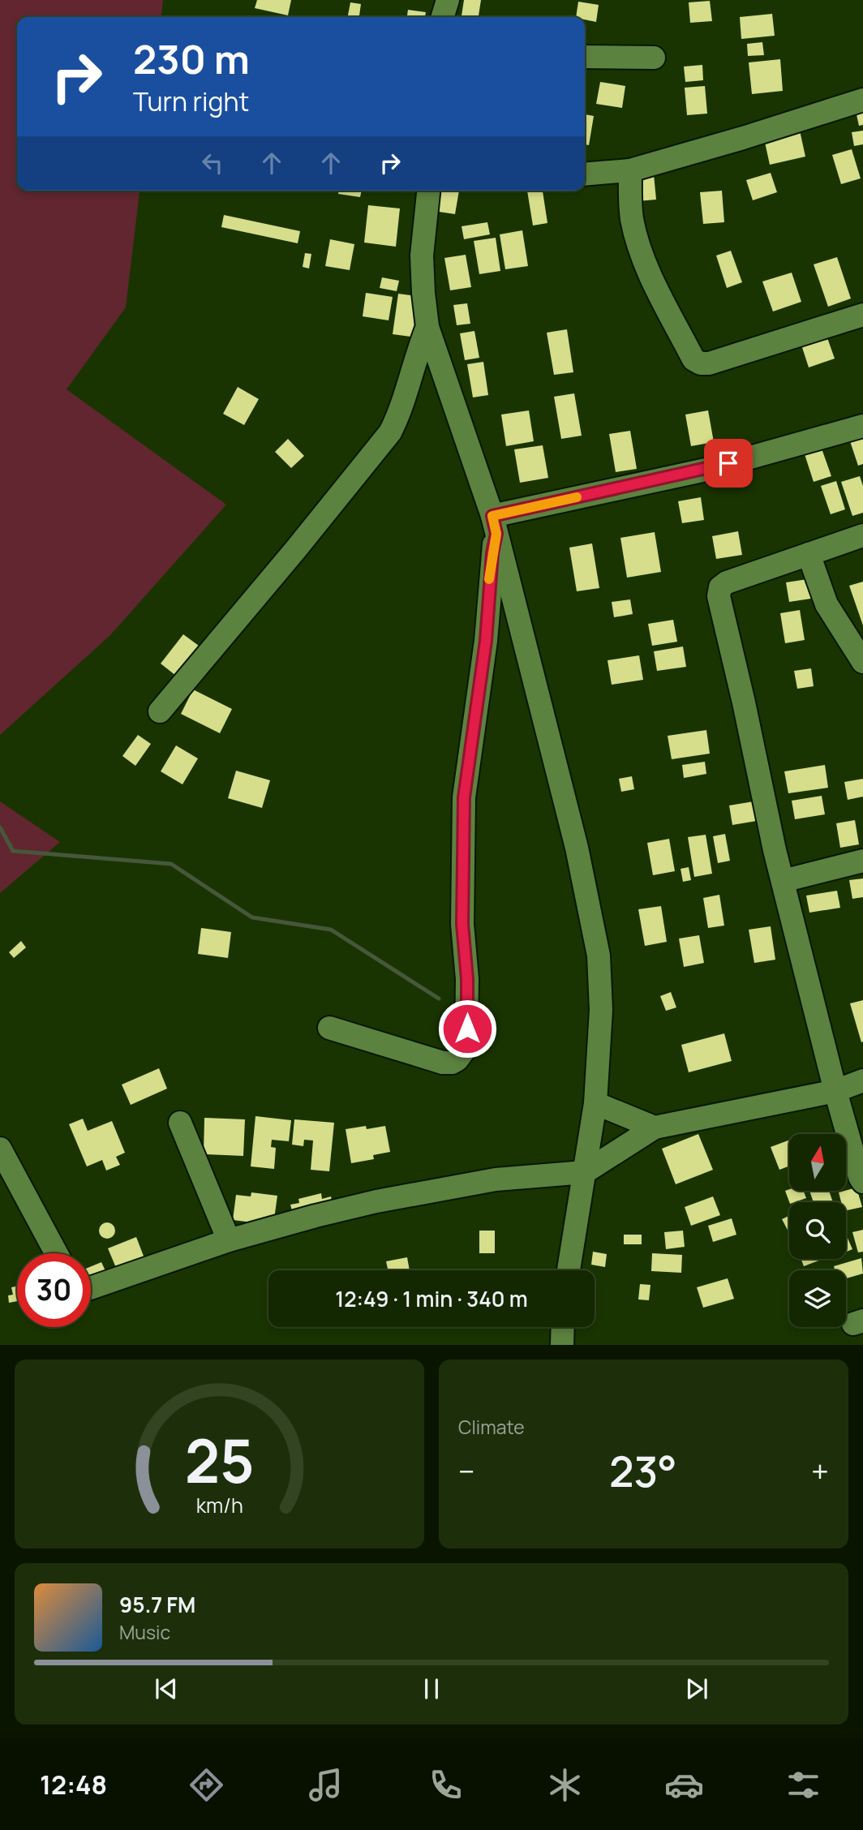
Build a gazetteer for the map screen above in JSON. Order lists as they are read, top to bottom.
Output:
{
  "north": "top",
  "page": {
    "turn": ["230 m", "Turn right"],
    "limit": "30",
    "trip": "12:49 · 1 min · 340 m",
    "tile": "Climate",
    "heat": ["−", "23°", "+"],
    "song": ["95.7 FM", "Music"],
    "tabs": "12:48",
    "gauge": ["25", "km/h"]
  }
}
